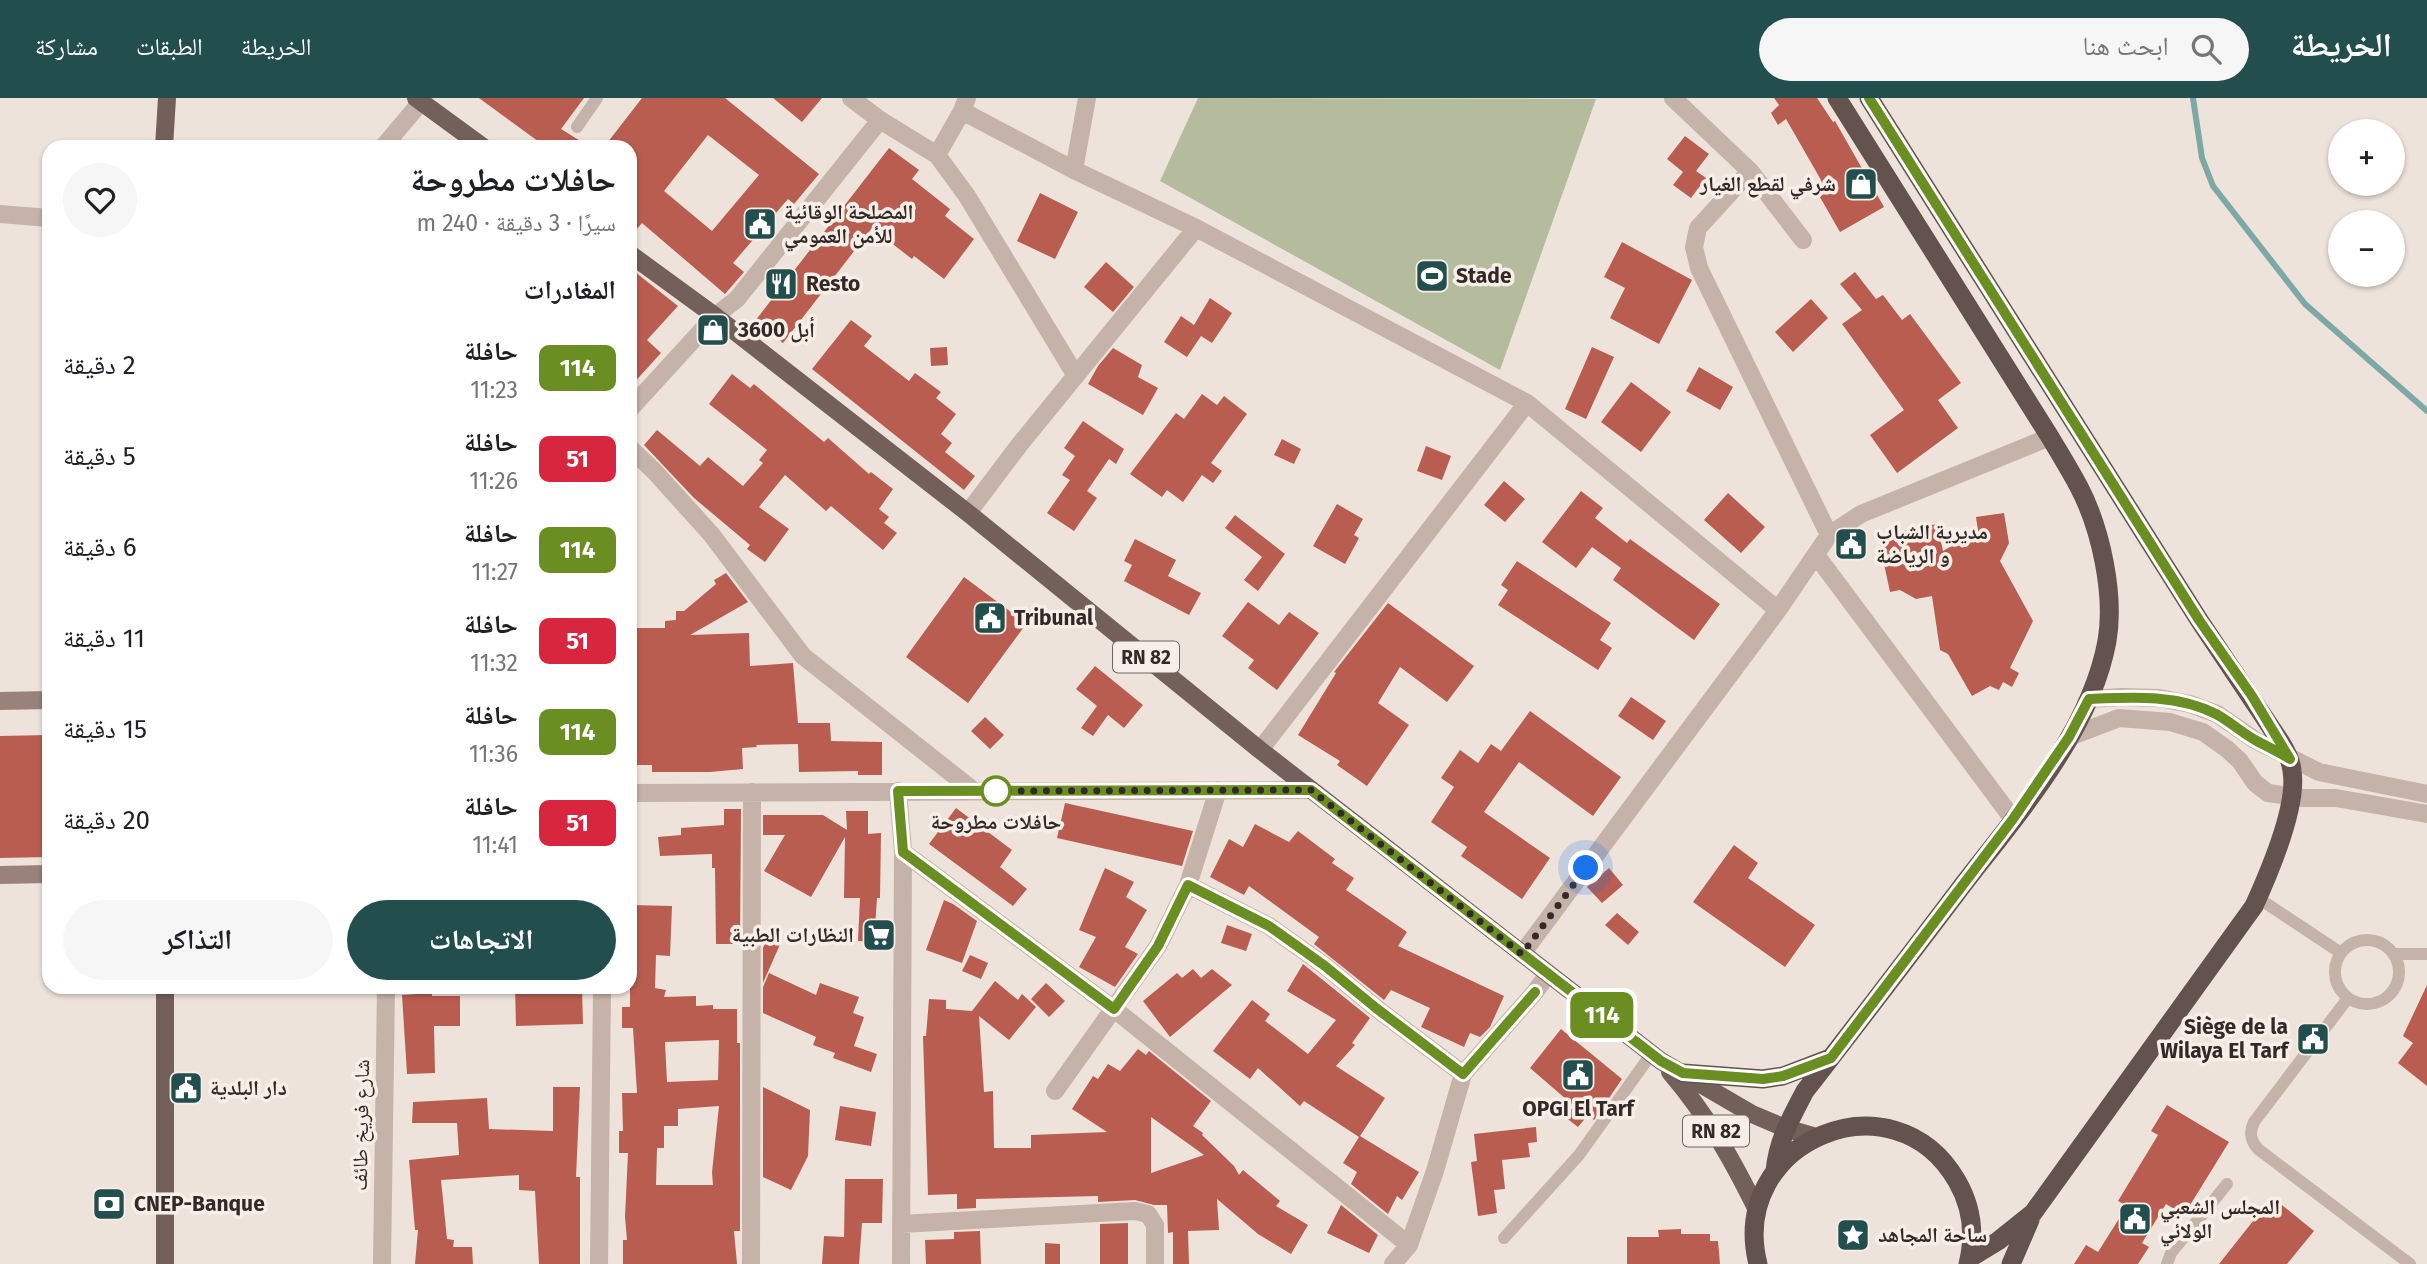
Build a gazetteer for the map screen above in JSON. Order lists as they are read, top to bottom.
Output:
{
  "streets": {
    "main road": ["RN 82"],
    "street": ["شارع فريخ طائف"]
  },
  "places": {
    "shop": ["شرفي لقطع الغيار", "أبل 3600"],
    "public building": [
      "المصلحة الوقائية للأمن العمومي",
      "مديرية الشباب و الرياضة",
      "Tribunal",
      "Siège de la Wilaya El Tarf",
      "OPGI El Tarf",
      "دار البلدية",
      "المجلس الشعبي الولائي"
    ],
    "sports": ["Stade"],
    "restaurant": ["Resto"],
    "other": ["حافلات مطروحة"],
    "supermarket": ["النظارات الطبية"],
    "bank": ["CNEP-Banque"],
    "place": ["ساحة المجاهد"]
  },
  "lines": ["bus line 114"],
  "page": {
    "header": "الخريطة",
    "search": "ابحث هنا",
    "nav": ["الخريطة", "الطبقات", "مشاركة"],
    "on_map": "114",
    "map_buttons": ["+", "−"],
    "heading": [
      ["حافلات مطروحة", "سيرًا · 3 دقيقة · 240 m"],
      "المغادرات"
    ],
    "list": [
      {
        "mark": "114",
        "name": "حافلة",
        "note": "11:23",
        "value": "2 دقيقة"
      },
      {
        "mark": "51",
        "name": "حافلة",
        "note": "11:26",
        "value": "5 دقيقة"
      },
      {
        "mark": "114",
        "name": "حافلة",
        "note": "11:27",
        "value": "6 دقيقة"
      },
      {
        "mark": "51",
        "name": "حافلة",
        "note": "11:32",
        "value": "11 دقيقة"
      },
      {
        "mark": "114",
        "name": "حافلة",
        "note": "11:36",
        "value": "15 دقيقة"
      },
      {
        "mark": "51",
        "name": "حافلة",
        "note": "11:41",
        "value": "20 دقيقة"
      }
    ],
    "buttons": ["الاتجاهات", "التذاكر"]
  }
}
